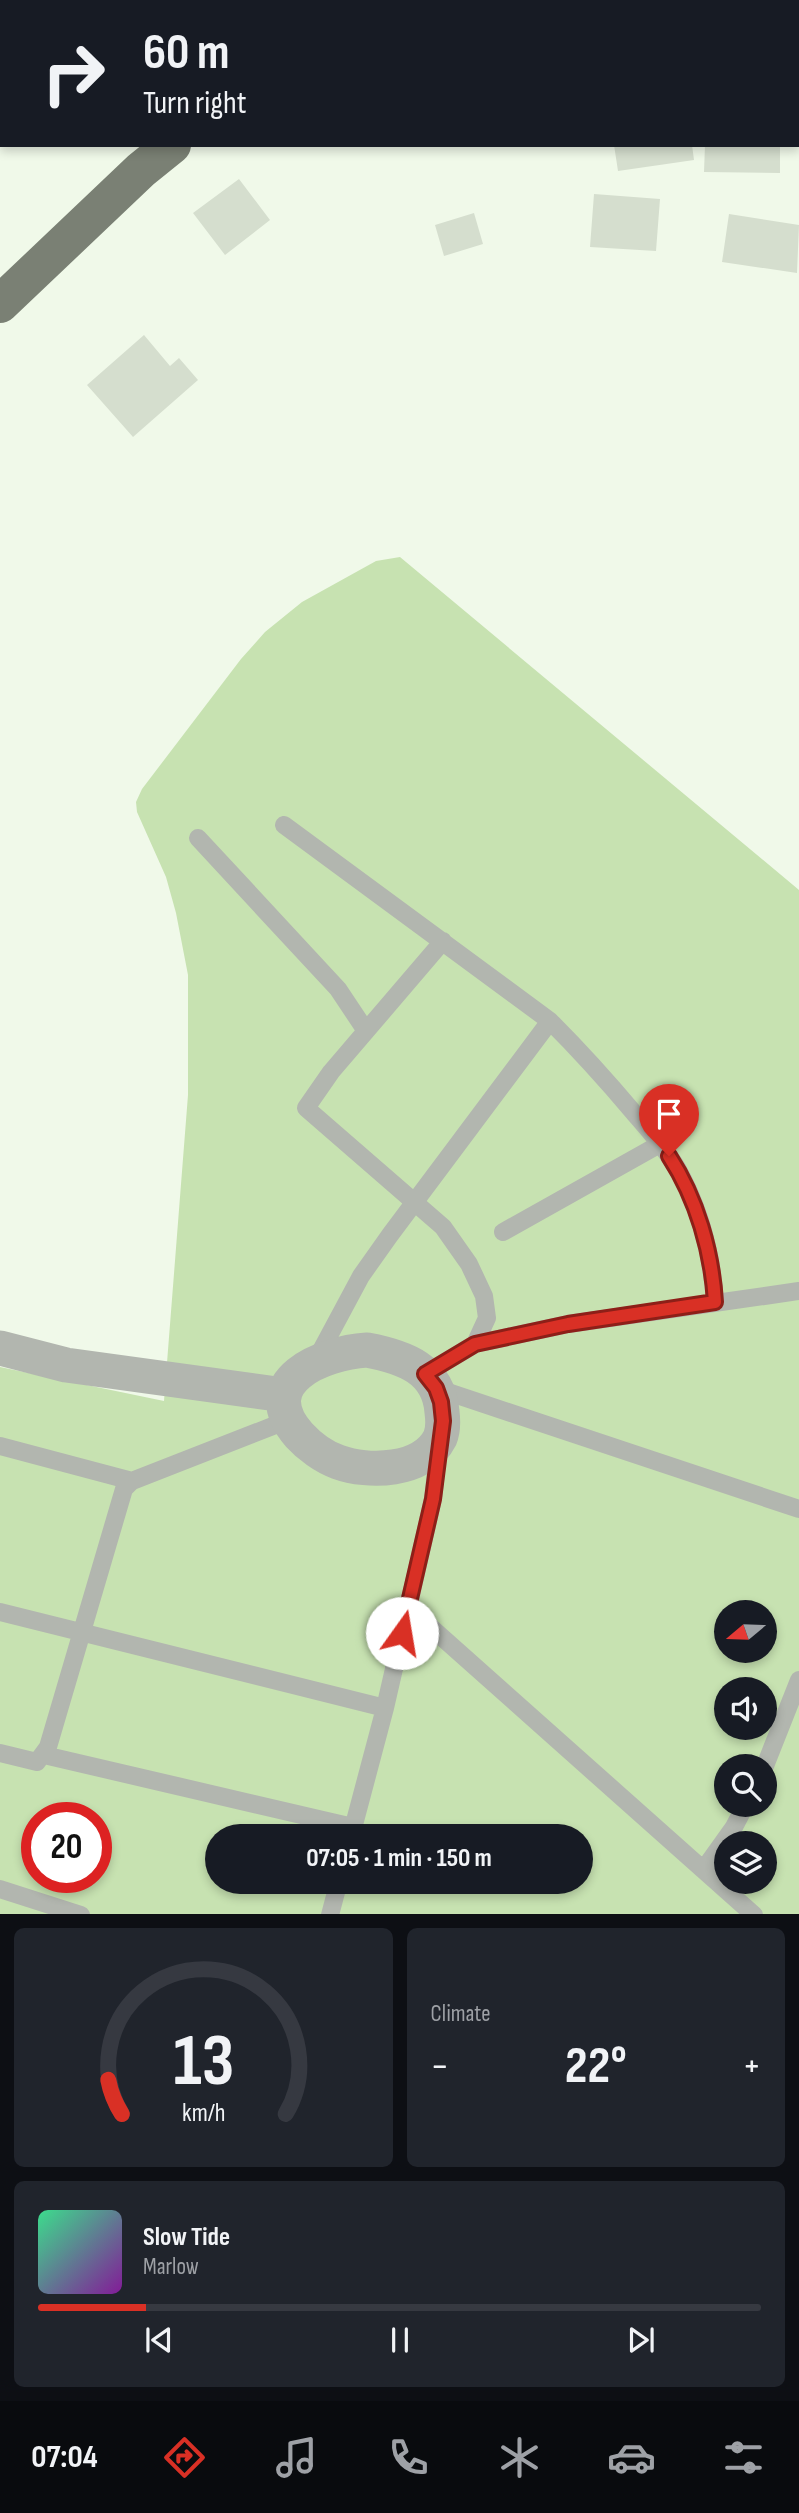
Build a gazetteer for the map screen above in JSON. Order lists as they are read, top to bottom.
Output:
{
  "north": "left",
  "page": {
    "turn": ["60 m", "Turn right"],
    "limit": "20",
    "trip": "07:05 · 1 min · 150 m",
    "tile": "Climate",
    "heat": ["−", "22°", "+"],
    "song": ["Slow Tide", "Marlow"],
    "tabs": "07:04",
    "gauge": ["13", "km/h"]
  }
}
